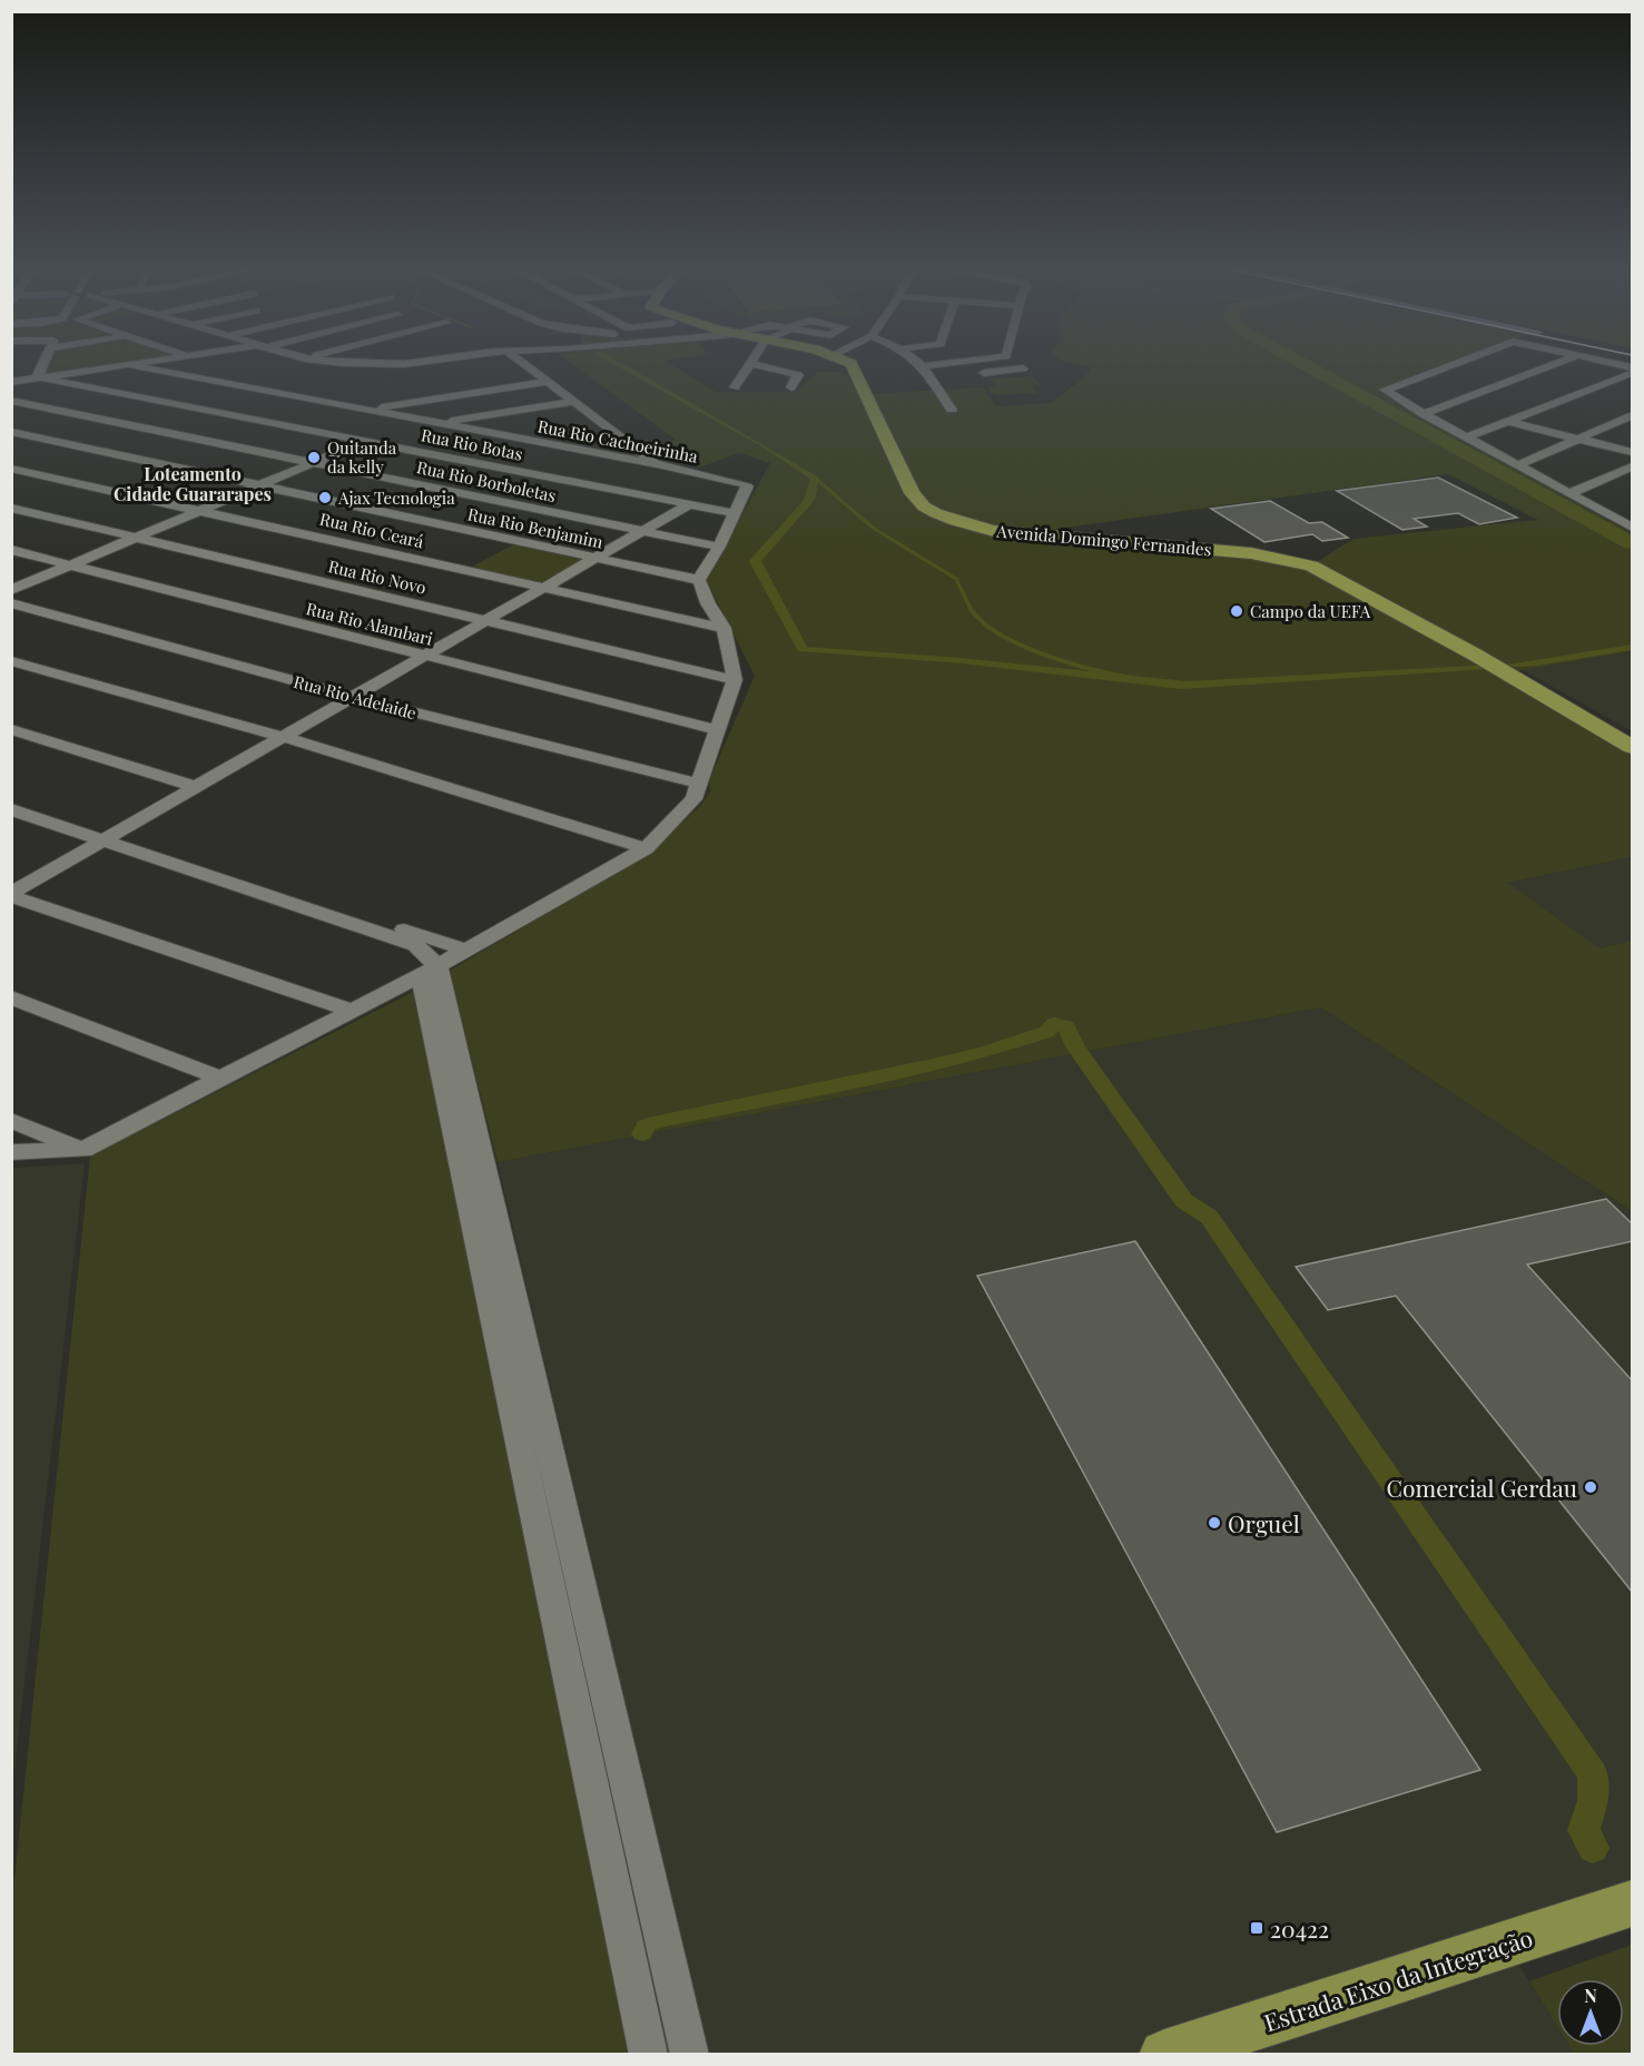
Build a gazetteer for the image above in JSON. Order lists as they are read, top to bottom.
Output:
{
  "streets": {
    "main road": ["Avenida Domingo Fernandes", "Estrada Eixo da Integração"],
    "street": [
      "Rua Rio Cachoeirinha",
      "Rua Rio Botas",
      "Rua Rio Borboletas",
      "Rua Rio Benjamim",
      "Rua Rio Ceará",
      "Rua Rio Novo",
      "Rua Rio Alambari",
      "Rua Rio Adelaide"
    ]
  },
  "crossings": [
    ["Rua Rio Cachoeirinha", "Rua Rio Botas"]
  ],
  "districts": ["Loteamento Cidade Guararapes"],
  "places": {
    "other": [
      "Quitanda da kelly",
      "Ajax Tecnologia",
      "Campo da UEFA",
      "Comercial Gerdau",
      "Orguel"
    ],
    "transit": ["20422"]
  },
  "north": "top"
}
